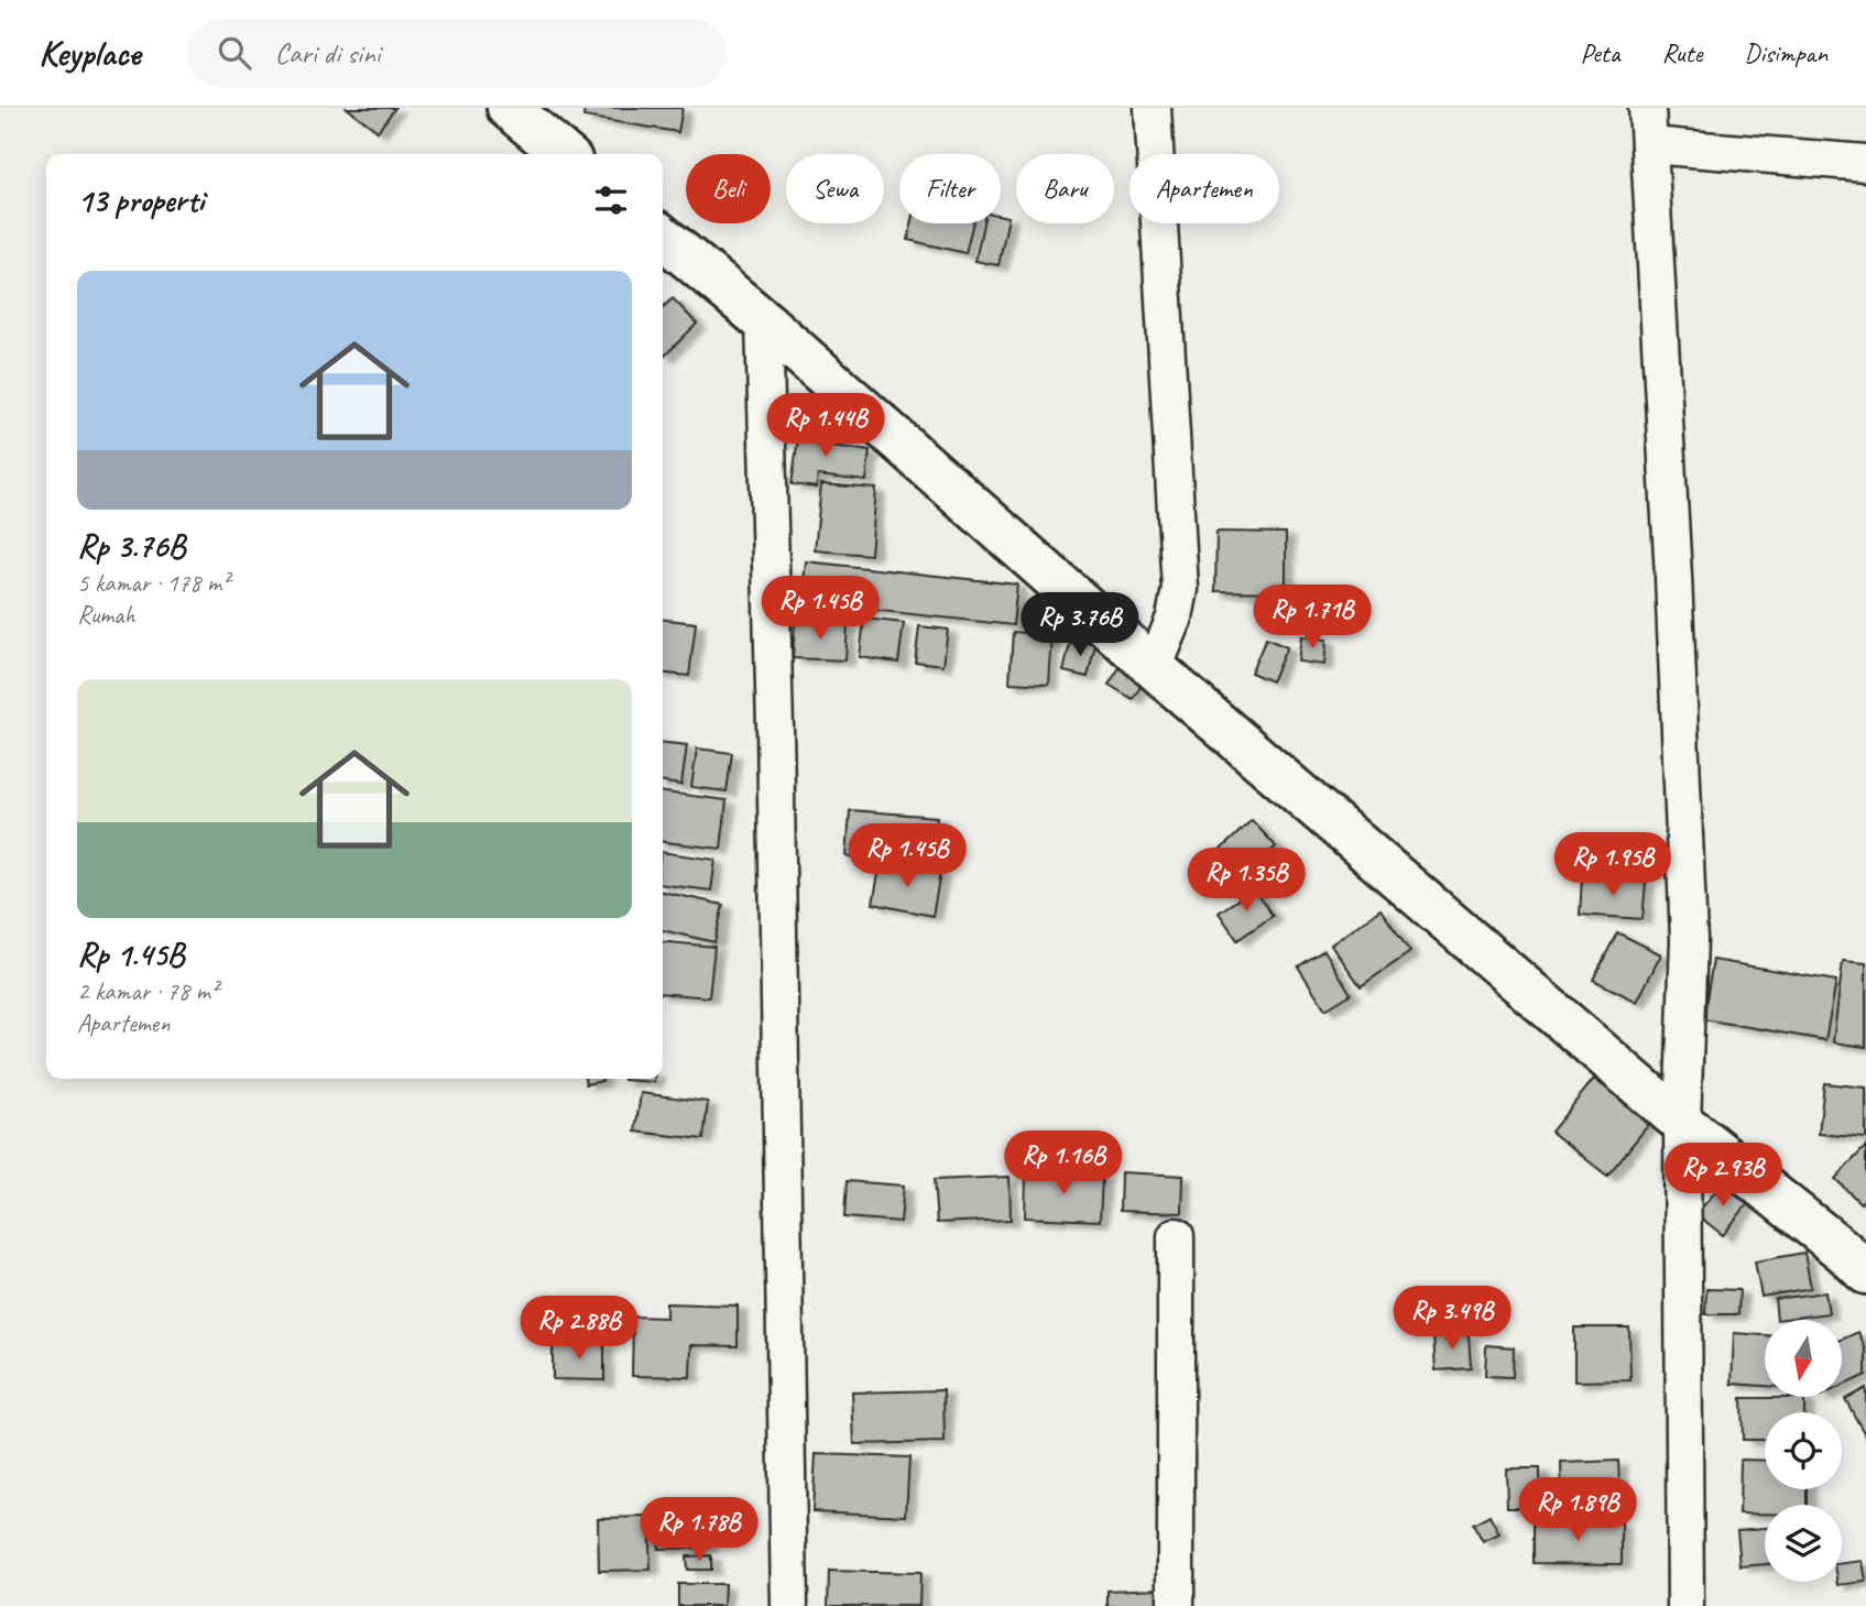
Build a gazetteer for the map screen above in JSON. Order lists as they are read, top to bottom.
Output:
{
  "north": "bottom",
  "page": {
    "header": "Keyplace",
    "search": "Cari di sini",
    "nav": ["Peta", "Rute", "Disimpan"],
    "chip": [
      "Beli",
      "Sewa",
      "Filter",
      "Baru",
      "Apartemen"
    ],
    "heading": "13 properti",
    "list": [
      {
        "name": "Rp 3.76B",
        "note": "5 kamar · 178 m² · Rumah"
      },
      {
        "name": "Rp 1.45B",
        "note": "2 kamar · 78 m² · Apartemen"
      }
    ],
    "price": [
      "Rp 1.44B",
      "Rp 1.45B",
      "Rp 1.71B",
      "Rp 3.76B",
      "Rp 1.45B",
      "Rp 1.95B",
      "Rp 1.35B",
      "Rp 1.16B",
      "Rp 2.93B",
      "Rp 3.49B",
      "Rp 2.88B",
      "Rp 1.89B",
      "Rp 1.78B"
    ]
  }
}
